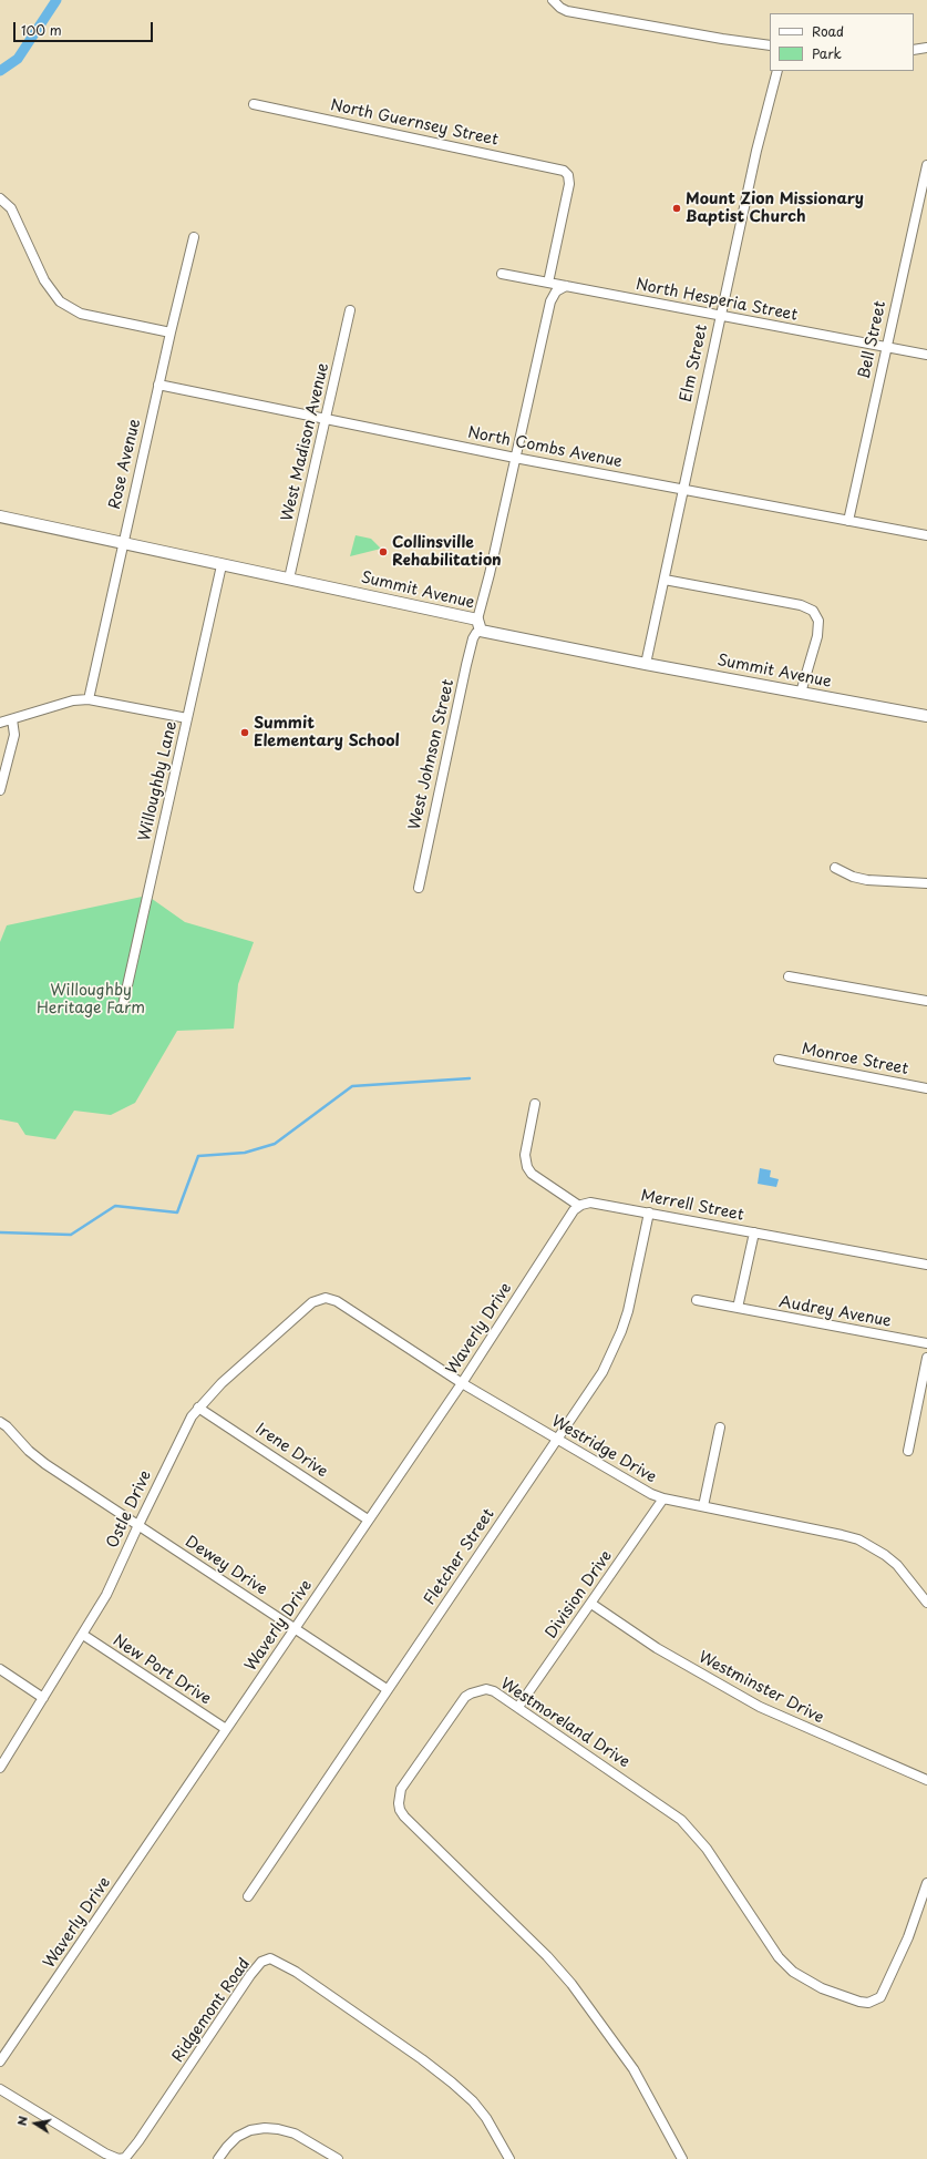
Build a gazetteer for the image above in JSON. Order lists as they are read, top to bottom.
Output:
{
  "streets": {
    "street": [
      "North Guernsey Street",
      "North Hesperia Street",
      "Bell Street",
      "Elm Street",
      "West Madison Avenue",
      "North Combs Avenue",
      "Rose Avenue",
      "Summit Avenue",
      "West Johnson Street",
      "Willoughby Lane",
      "Monroe Street",
      "Merrell Street",
      "Audrey Avenue",
      "Waverly Drive",
      "Westridge Drive",
      "Irene Drive",
      "Ostle Drive",
      "Fletcher Street",
      "Dewey Drive",
      "Division Drive",
      "New Port Drive",
      "Westminster Drive",
      "Westmoreland Drive",
      "Ridgemont Road"
    ]
  },
  "crossings": [
    ["North Guernsey Street", "North Hesperia Street"],
    ["North Hesperia Street", "Bell Street"],
    ["North Hesperia Street", "Elm Street"],
    ["North Hesperia Street", "West Johnson Street"],
    ["Bell Street", "North Combs Avenue"],
    ["Elm Street", "North Combs Avenue"],
    ["Elm Street", "Summit Avenue"],
    ["West Madison Avenue", "North Combs Avenue"],
    ["West Madison Avenue", "Summit Avenue"],
    ["North Combs Avenue", "Rose Avenue"],
    ["North Combs Avenue", "West Johnson Street"],
    ["Rose Avenue", "Summit Avenue"],
    ["Summit Avenue", "West Johnson Street"],
    ["Summit Avenue", "Willoughby Lane"],
    ["Merrell Street", "Waverly Drive"],
    ["Merrell Street", "Fletcher Street"],
    ["Waverly Drive", "Westridge Drive"],
    ["Waverly Drive", "Irene Drive"],
    ["Waverly Drive", "Dewey Drive"],
    ["Waverly Drive", "New Port Drive"],
    ["Westridge Drive", "Ostle Drive"],
    ["Westridge Drive", "Fletcher Street"],
    ["Westridge Drive", "Division Drive"],
    ["Irene Drive", "Ostle Drive"],
    ["Ostle Drive", "Dewey Drive"],
    ["Ostle Drive", "New Port Drive"],
    ["Fletcher Street", "Dewey Drive"],
    ["Division Drive", "Westminster Drive"],
    ["Division Drive", "Westmoreland Drive"]
  ],
  "parks": ["Willoughby Heritage Farm"],
  "places": ["Mount Zion Missionary Baptist Church", "Collinsville Rehabilitation", "Summit Elementary School"],
  "legend": ["Road", "Park"],
  "scale_bar": "100 m",
  "north": "left"
}
